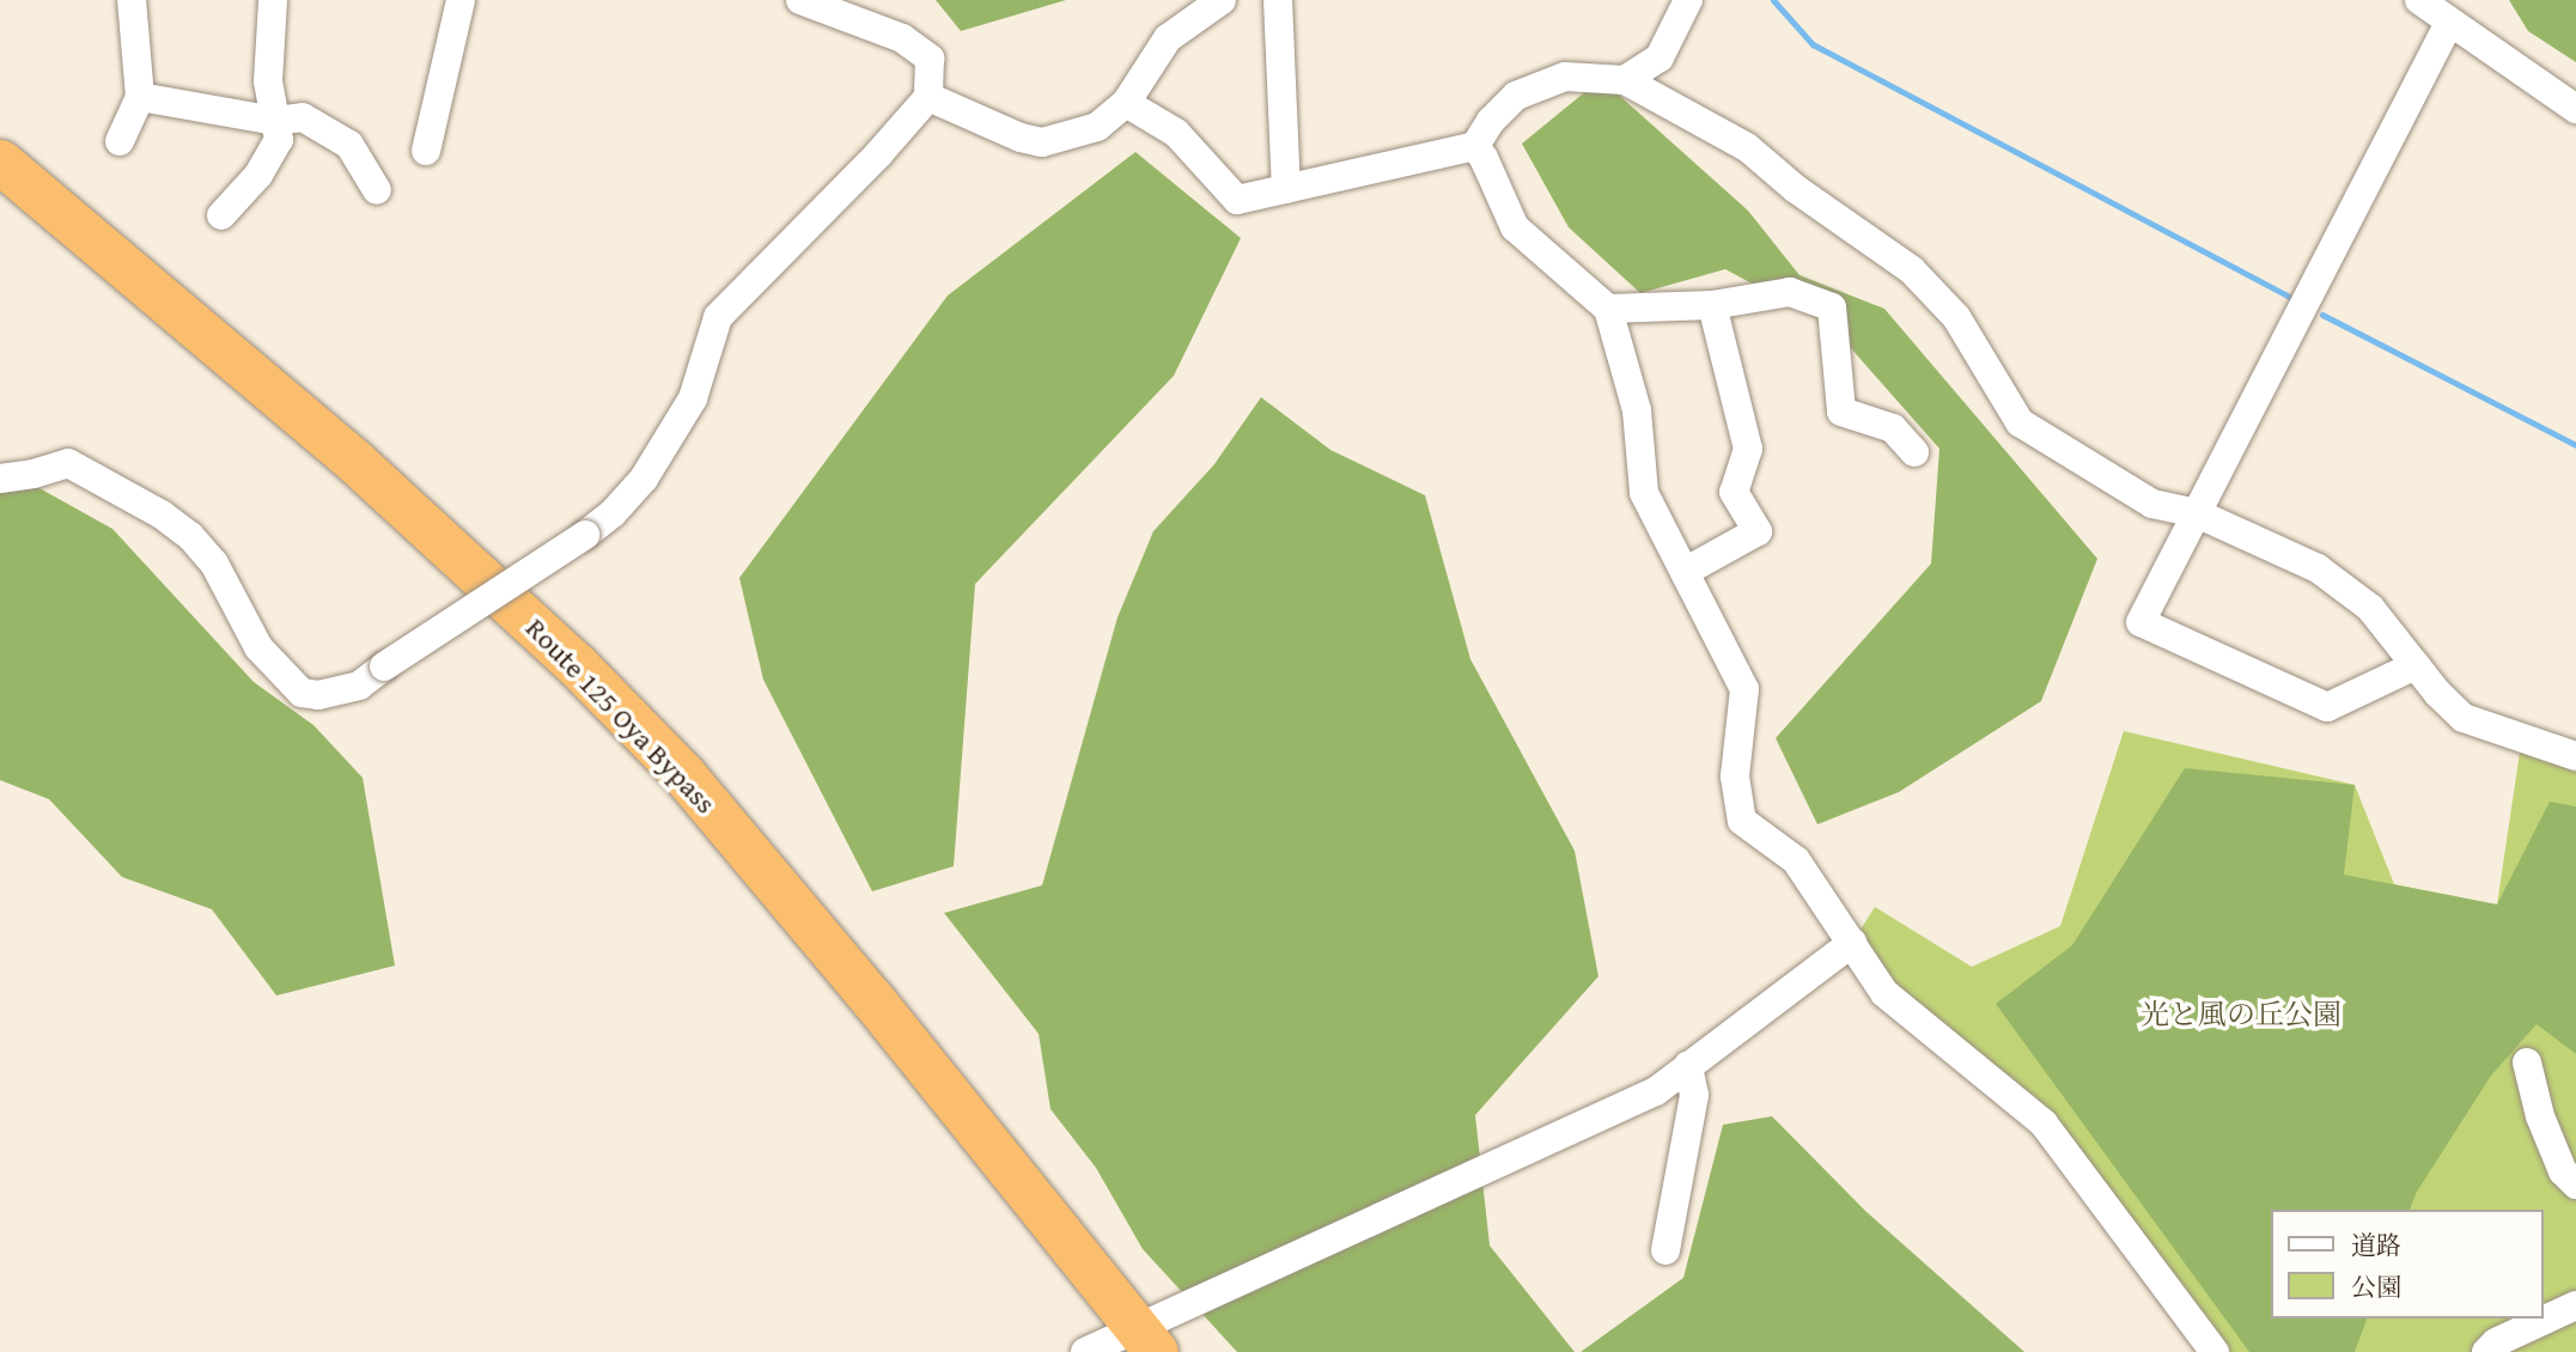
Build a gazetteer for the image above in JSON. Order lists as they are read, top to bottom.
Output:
{
  "streets": {
    "highway": ["Route 125 Oya Bypass"]
  },
  "parks": ["光と風の丘公園"],
  "legend": ["道路", "公園"]
}
